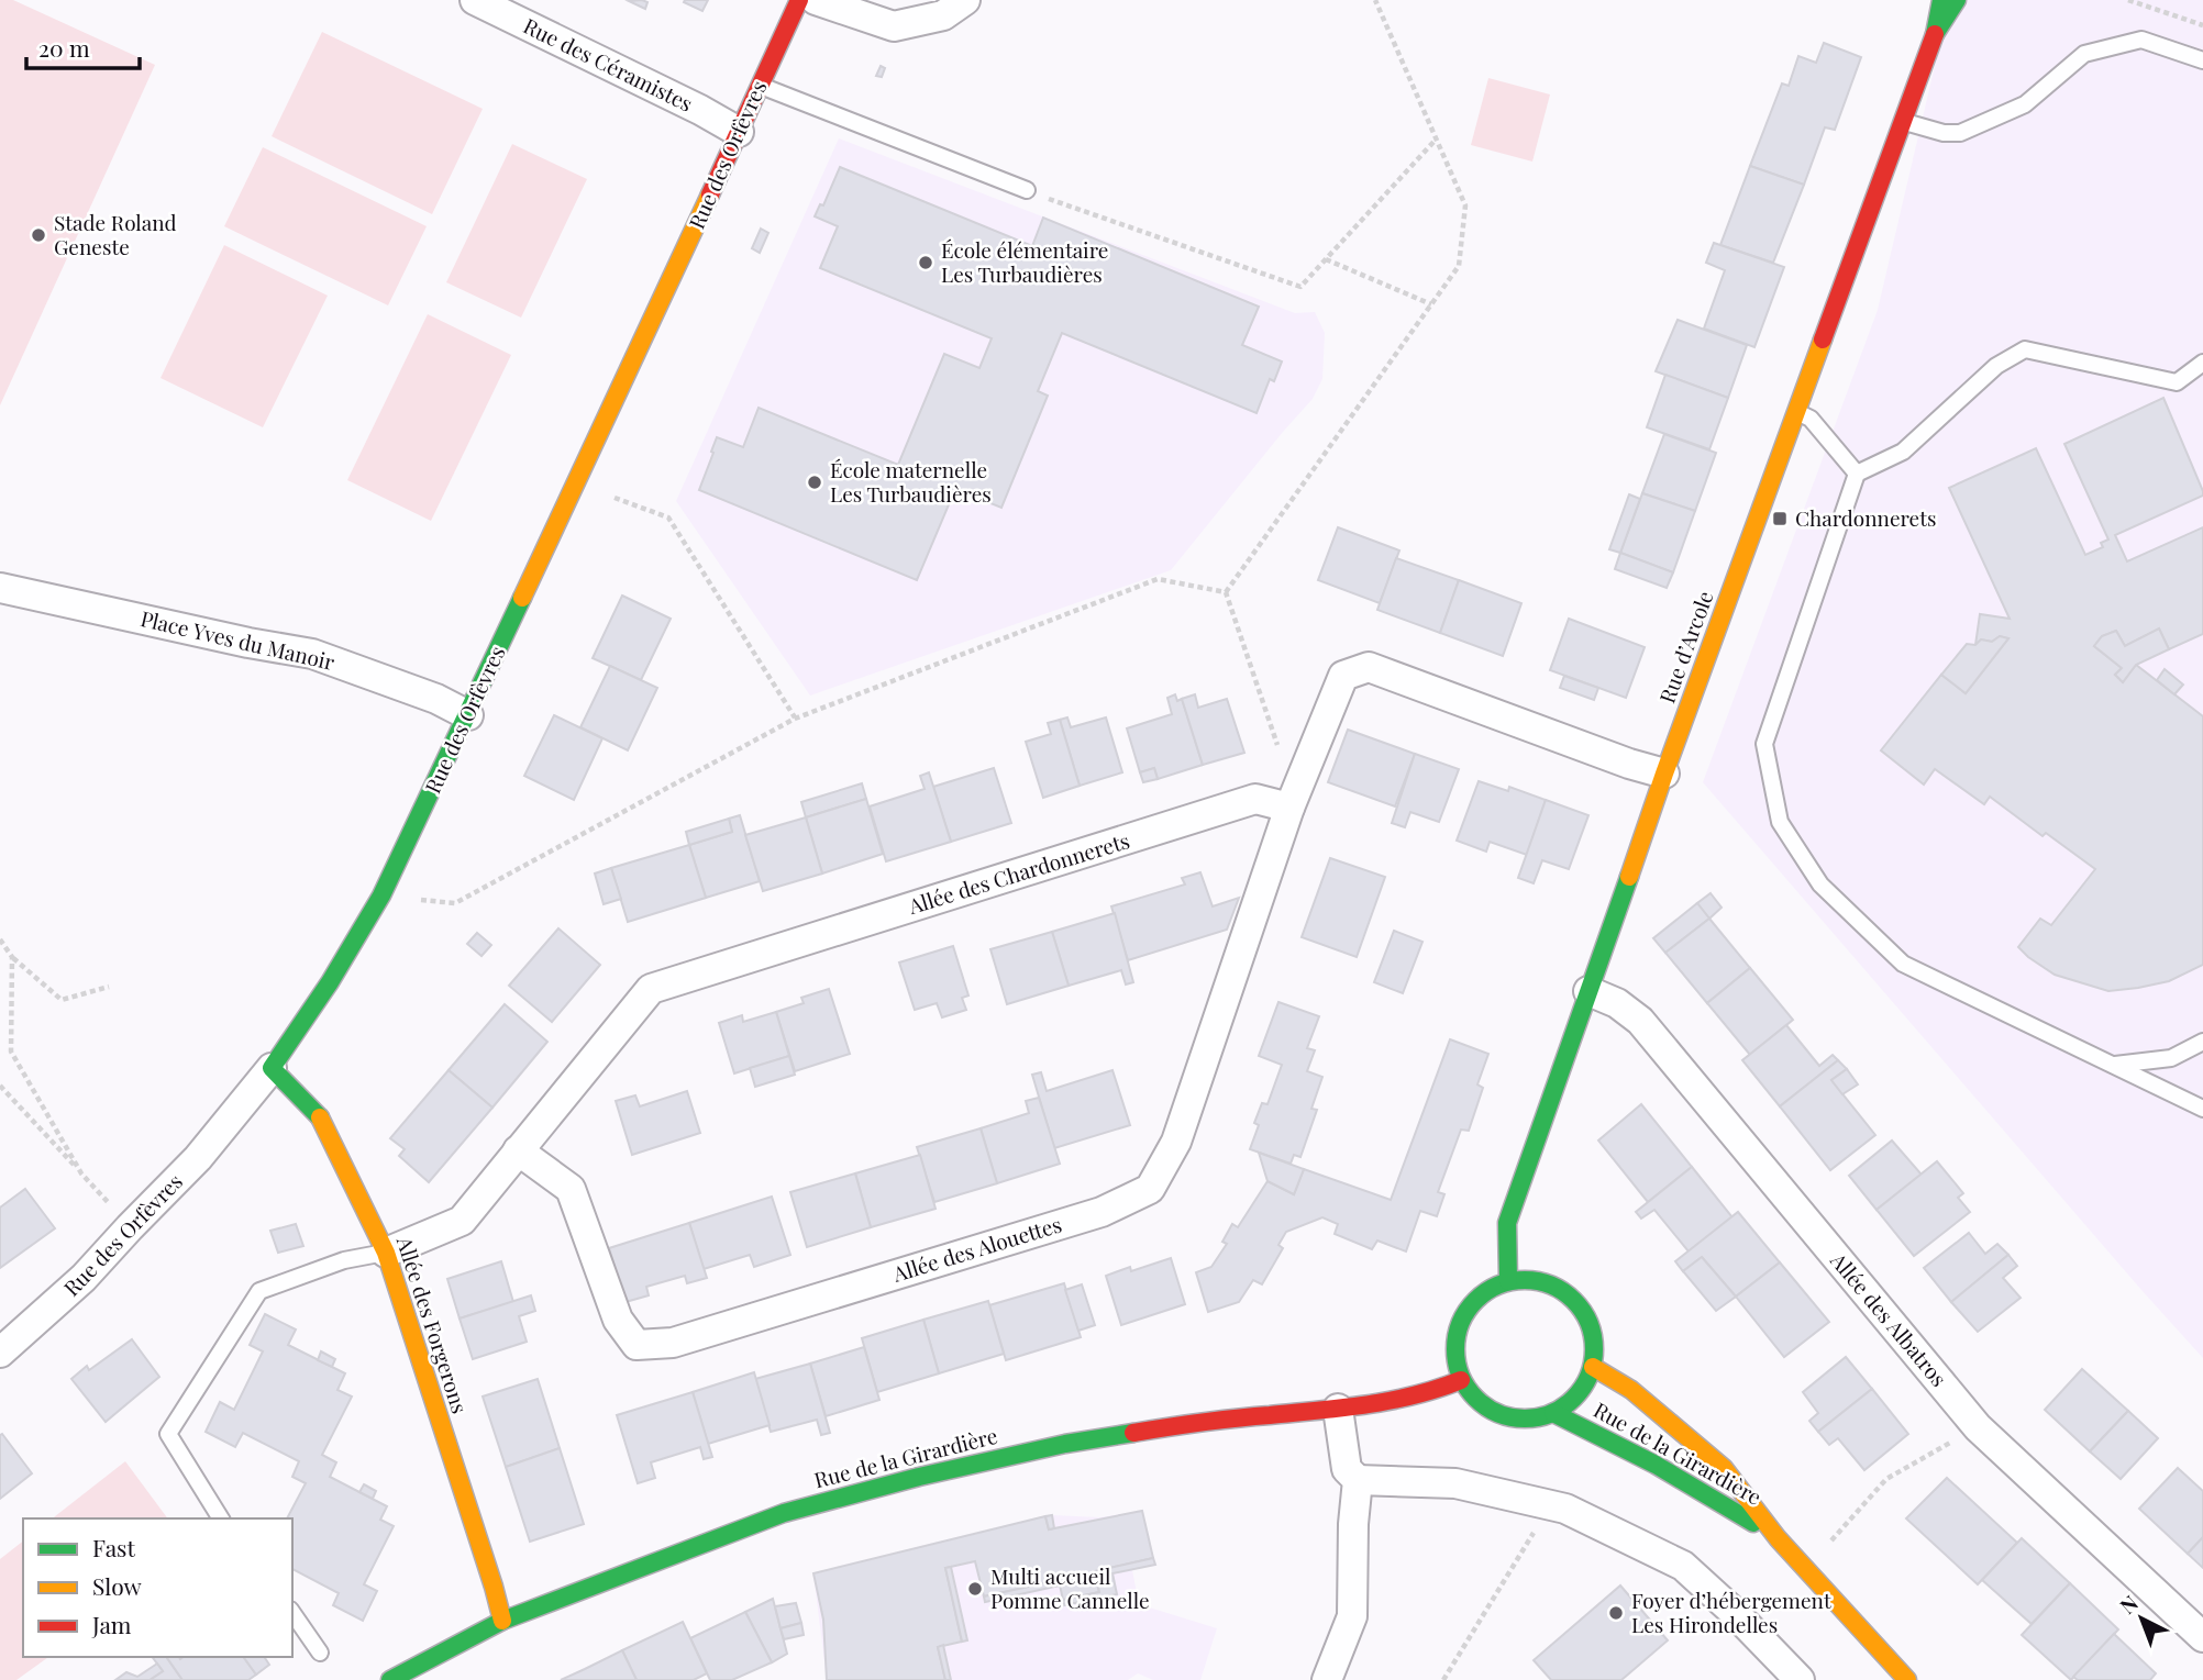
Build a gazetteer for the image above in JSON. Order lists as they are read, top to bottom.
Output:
{
  "streets": {
    "street": [
      "Rue des Céramistes",
      "Rue des Orfèvres",
      "Place Yves du Manoir",
      "Rue d’Arcole",
      "Allée des Chardonnerets",
      "Allée des Alouettes",
      "Allée des Albatros",
      "Allée des Forgerons",
      "Rue de la Girardière"
    ]
  },
  "crossings": [
    ["Rue des Céramistes", "Rue des Orfèvres"],
    ["Rue des Orfèvres", "Place Yves du Manoir"],
    ["Rue des Orfèvres", "Allée des Forgerons"],
    ["Rue d’Arcole", "Allée des Albatros"],
    ["Rue d’Arcole", "Rue de la Girardière"],
    ["Allée des Chardonnerets", "Allée des Alouettes"],
    ["Allée des Chardonnerets", "Allée des Forgerons"],
    ["Allée des Forgerons", "Rue de la Girardière"]
  ],
  "places": {
    "other": [
      "Stade Roland Geneste",
      "École élémentaire Les Turbaudières",
      "École maternelle Les Turbaudières",
      "Multi accueil Pomme Cannelle",
      "Foyer d’hébergement Les Hirondelles"
    ],
    "transit": ["Chardonnerets"]
  },
  "legend": ["Fast", "Slow", "Jam"],
  "scale_bar": "20 m",
  "north": "top left"
}
